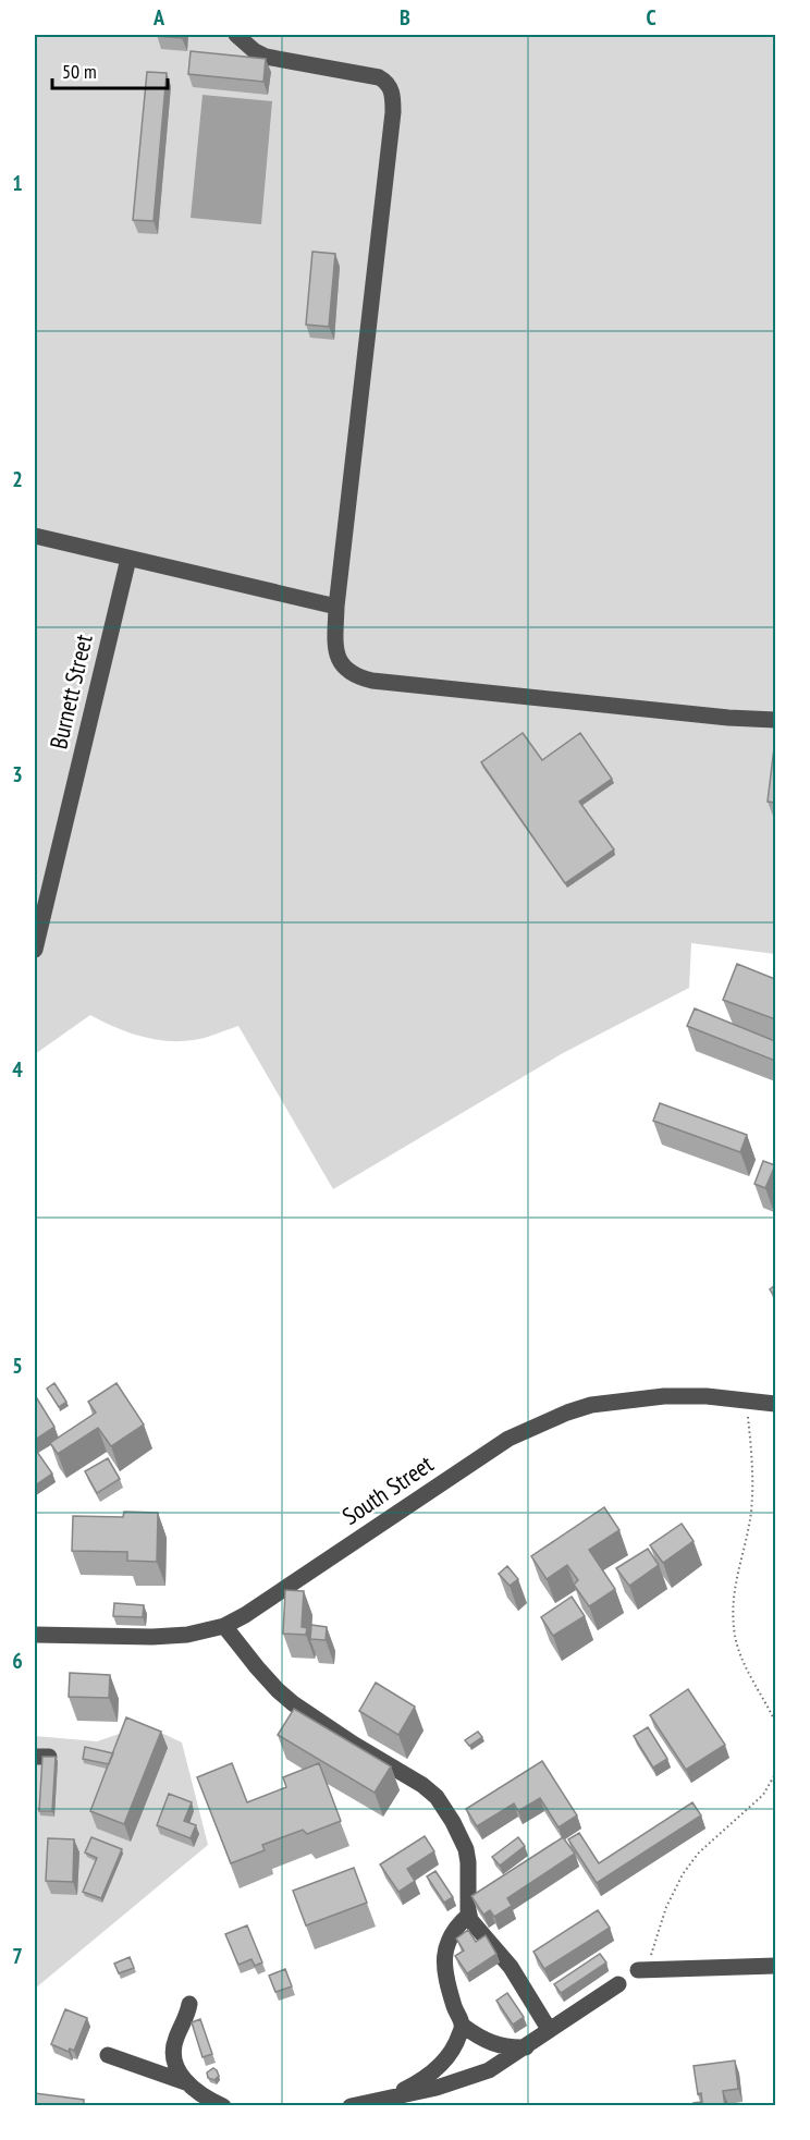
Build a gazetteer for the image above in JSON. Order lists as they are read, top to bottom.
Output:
{
  "streets": {
    "street": ["Burnett Street", "South Street"]
  },
  "scale_bar": "50 m",
  "grid": {
    "columns": ["A", "B", "C"],
    "rows": [
      "1",
      "2",
      "3",
      "4",
      "5",
      "6",
      "7"
    ]
  }
}
